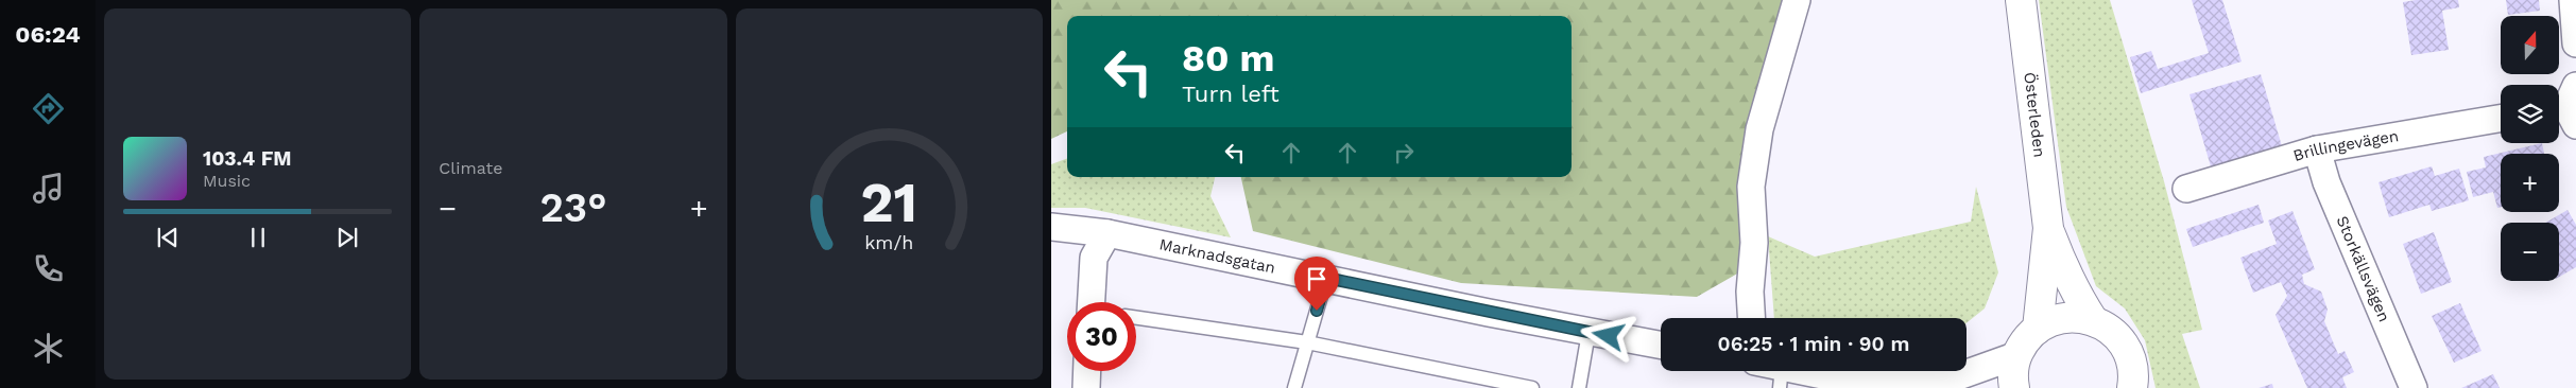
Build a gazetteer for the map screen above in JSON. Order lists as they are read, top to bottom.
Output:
{
  "streets": {
    "main road": ["Österleden"],
    "street": ["Brillingevägen", "Marknadsgatan", "Storkällsvägen"]
  },
  "crossings": [
    ["Brillingevägen", "Storkällsvägen"]
  ],
  "north": "top",
  "page": {
    "tabs": "06:24",
    "tile": "Climate",
    "map_buttons": ["+", "−"],
    "turn": ["80 m", "Turn left"],
    "song": ["103.4 FM", "Music"],
    "heat": ["−", "23°", "+"],
    "limit": "30",
    "trip": "06:25 · 1 min · 90 m",
    "gauge": ["21", "km/h"]
  }
}
